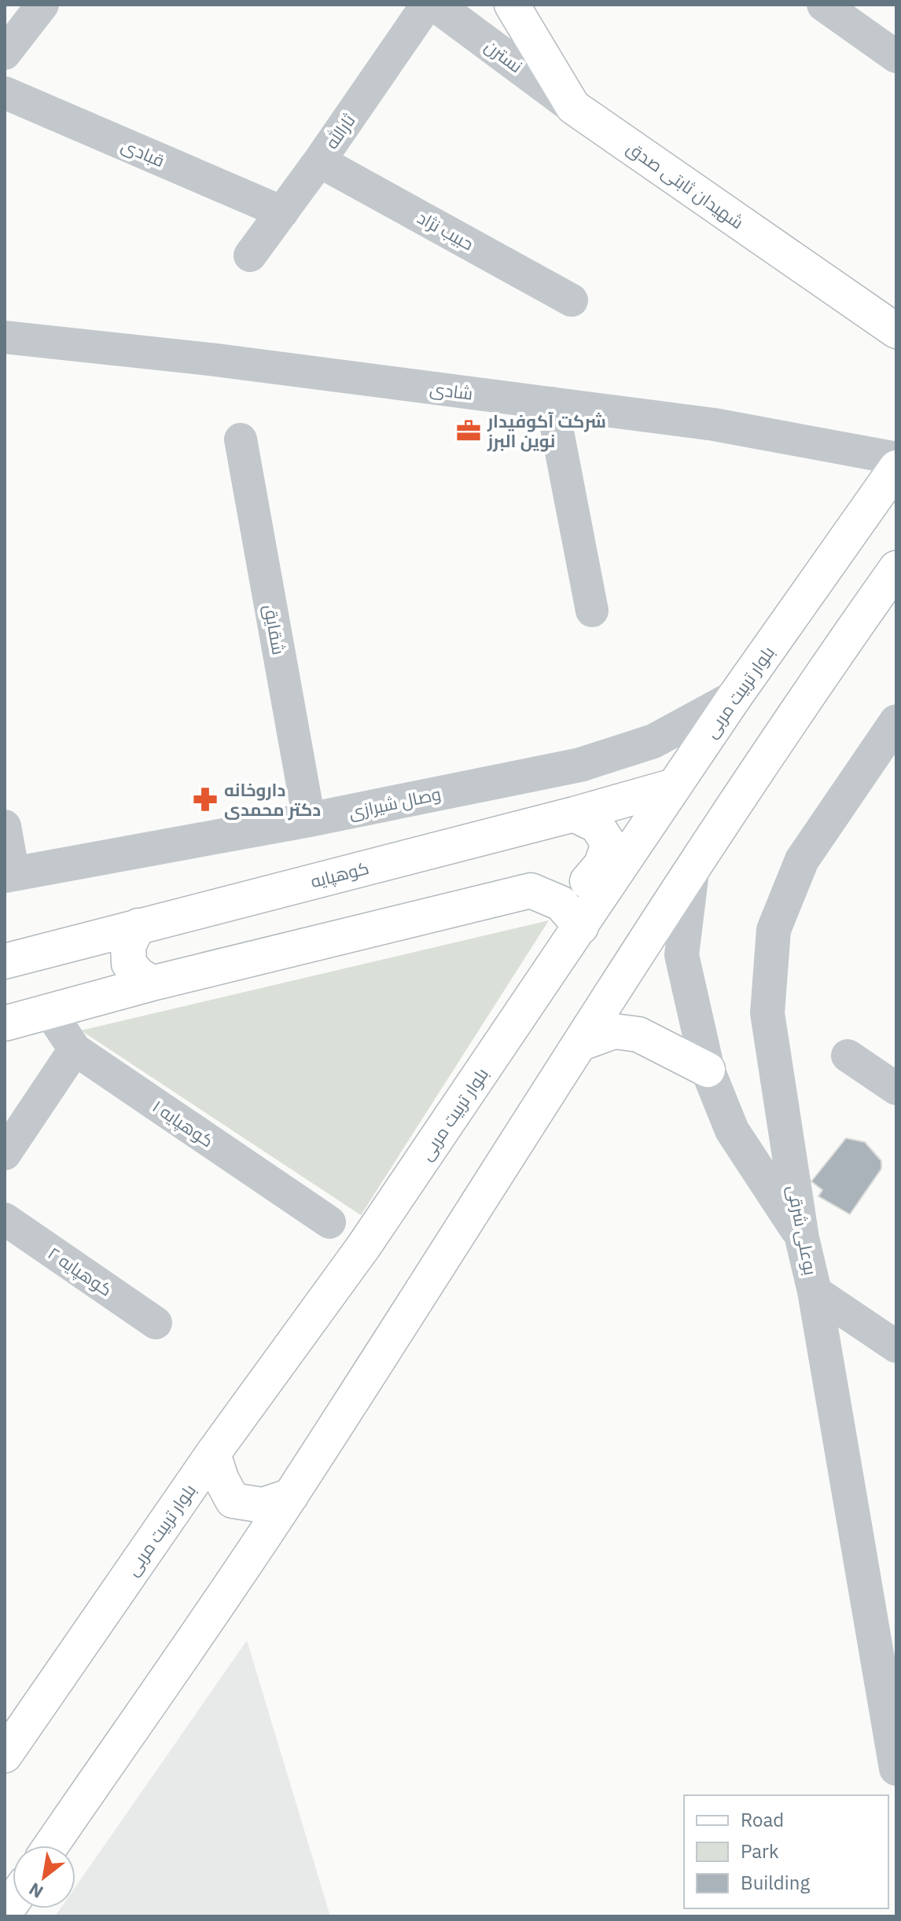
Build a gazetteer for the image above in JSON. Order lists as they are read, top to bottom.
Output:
{
  "streets": {
    "main road": ["شهیدان ثابتی صدق", "بلوار تربیت مربی", "کوهپایه"],
    "street": [
      "نسترن",
      "ثارالله",
      "قبادی",
      "حبیب نژاد",
      "شادی",
      "شقایق",
      "وصال شیرازی",
      "کوهپایه ۱",
      "بوعلی شرقی",
      "کوهپایه ۲"
    ]
  },
  "crossings": [
    ["نسترن", "شهیدان ثابتی صدق"],
    ["ثارالله", "قبادی"],
    ["ثارالله", "حبیب نژاد"],
    ["شقایق", "وصال شیرازی"],
    ["بلوار تربیت مربی", "وصال شیرازی"],
    ["بلوار تربیت مربی", "کوهپایه"]
  ],
  "places": {
    "office": ["شرکت آکوفیدار نوین البرز"],
    "pharmacy": ["داروخانه دکتر محمدی"]
  },
  "legend": ["Road", "Park", "Building"],
  "north": "bottom left"
}
